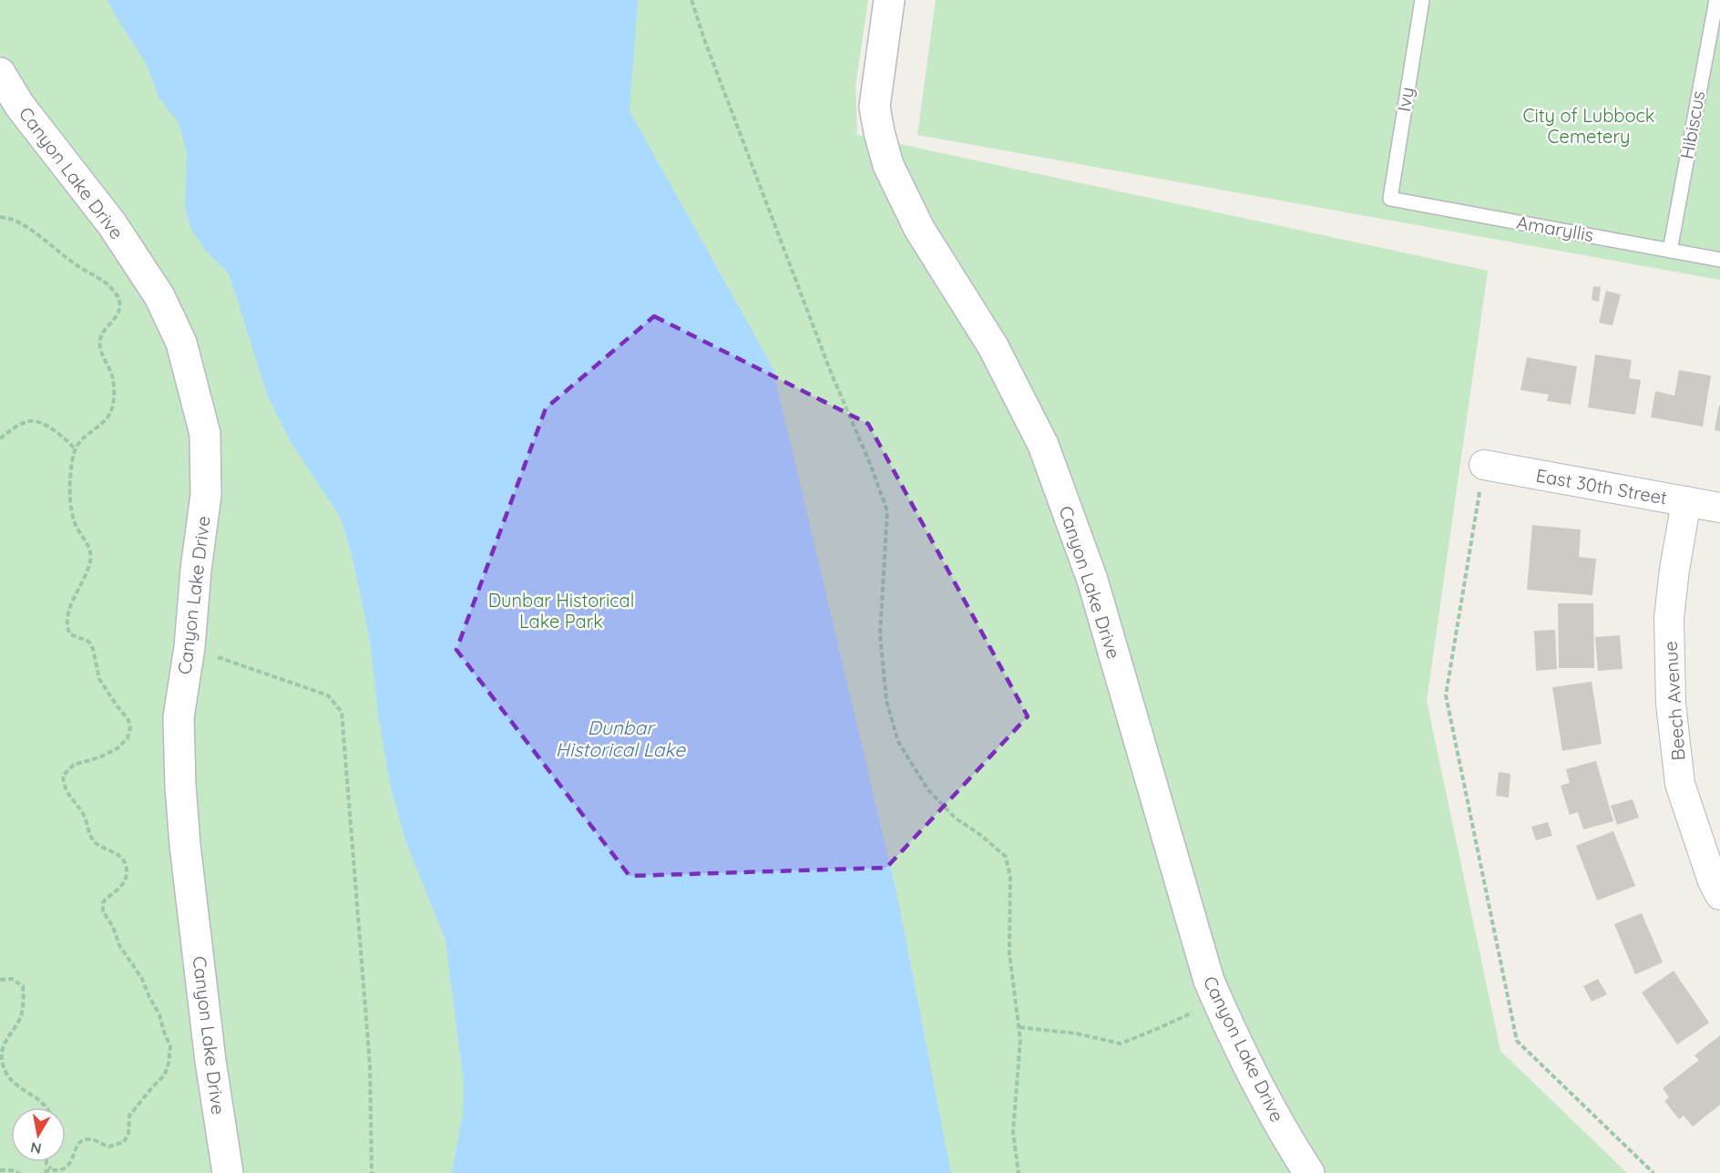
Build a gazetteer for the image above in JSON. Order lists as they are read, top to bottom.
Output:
{
  "streets": {
    "street": ["Canyon Lake Drive", "East 30th Street", "Beech Avenue"],
    "lane": ["Ivy", "Hibiscus", "Amaryllis"]
  },
  "crossings": [
    ["Ivy", "Amaryllis"],
    ["Hibiscus", "Amaryllis"],
    ["East 30th Street", "Beech Avenue"]
  ],
  "water": ["Dunbar Historical Lake"],
  "parks": ["City of Lubbock Cemetery", "Dunbar Historical Lake Park"],
  "north": "bottom"
}
